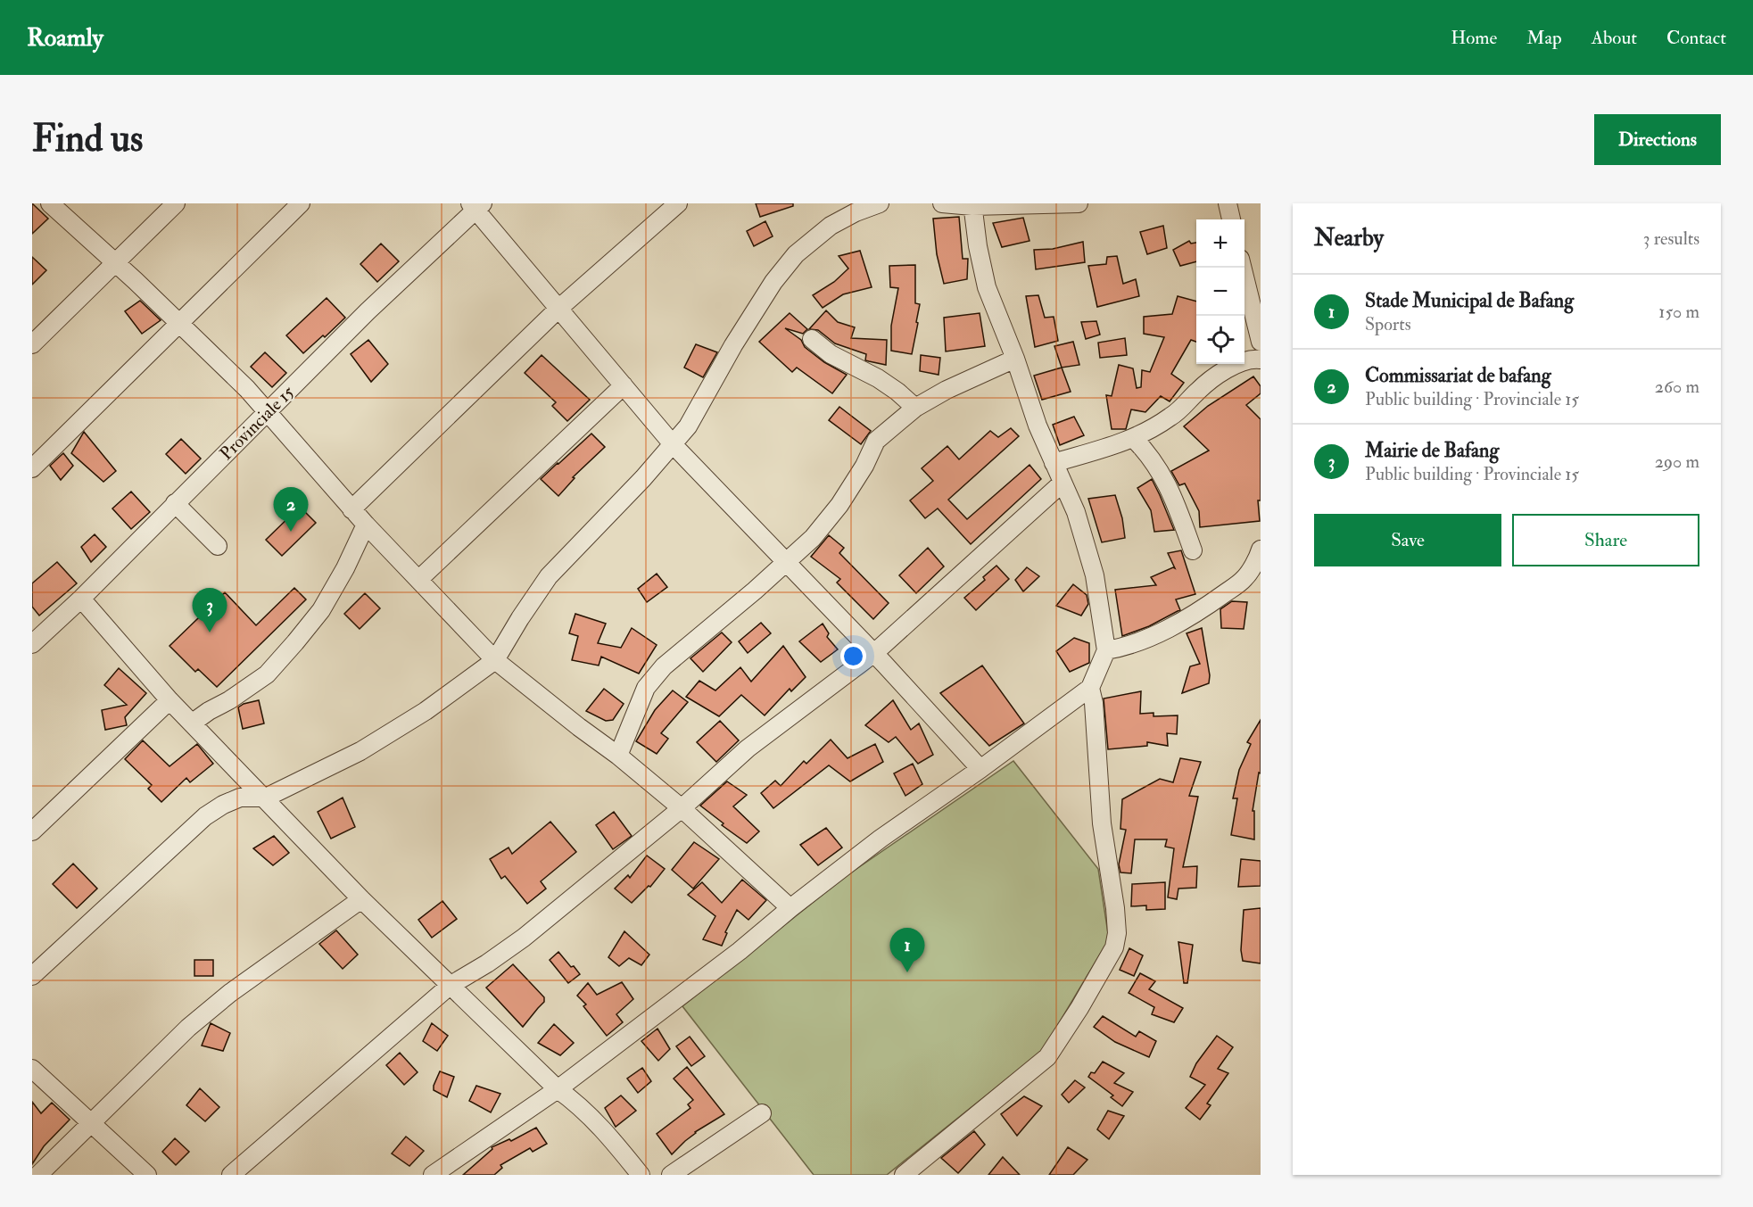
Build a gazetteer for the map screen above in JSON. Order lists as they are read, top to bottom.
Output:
{
  "streets": {
    "street": ["Provinciale 15"]
  },
  "page": {
    "header": "Roamly",
    "nav": [
      "Home",
      "Map",
      "About",
      "Contact"
    ],
    "buttons": [
      "Directions",
      ["Save", "Share"]
    ],
    "title": "Find us",
    "heading": ["Nearby", "3 results"],
    "map_buttons": ["+", "−"],
    "list": [
      {
        "mark": "1",
        "name": "Stade Municipal de Bafang",
        "note": "Sports",
        "value": "150 m"
      },
      {
        "mark": "2",
        "name": "Commissariat de bafang",
        "note": "Public building · Provinciale 15",
        "value": "260 m"
      },
      {
        "mark": "3",
        "name": "Mairie de Bafang",
        "note": "Public building · Provinciale 15",
        "value": "290 m"
      }
    ],
    "pins": ["2", "3", "1"]
  }
}
